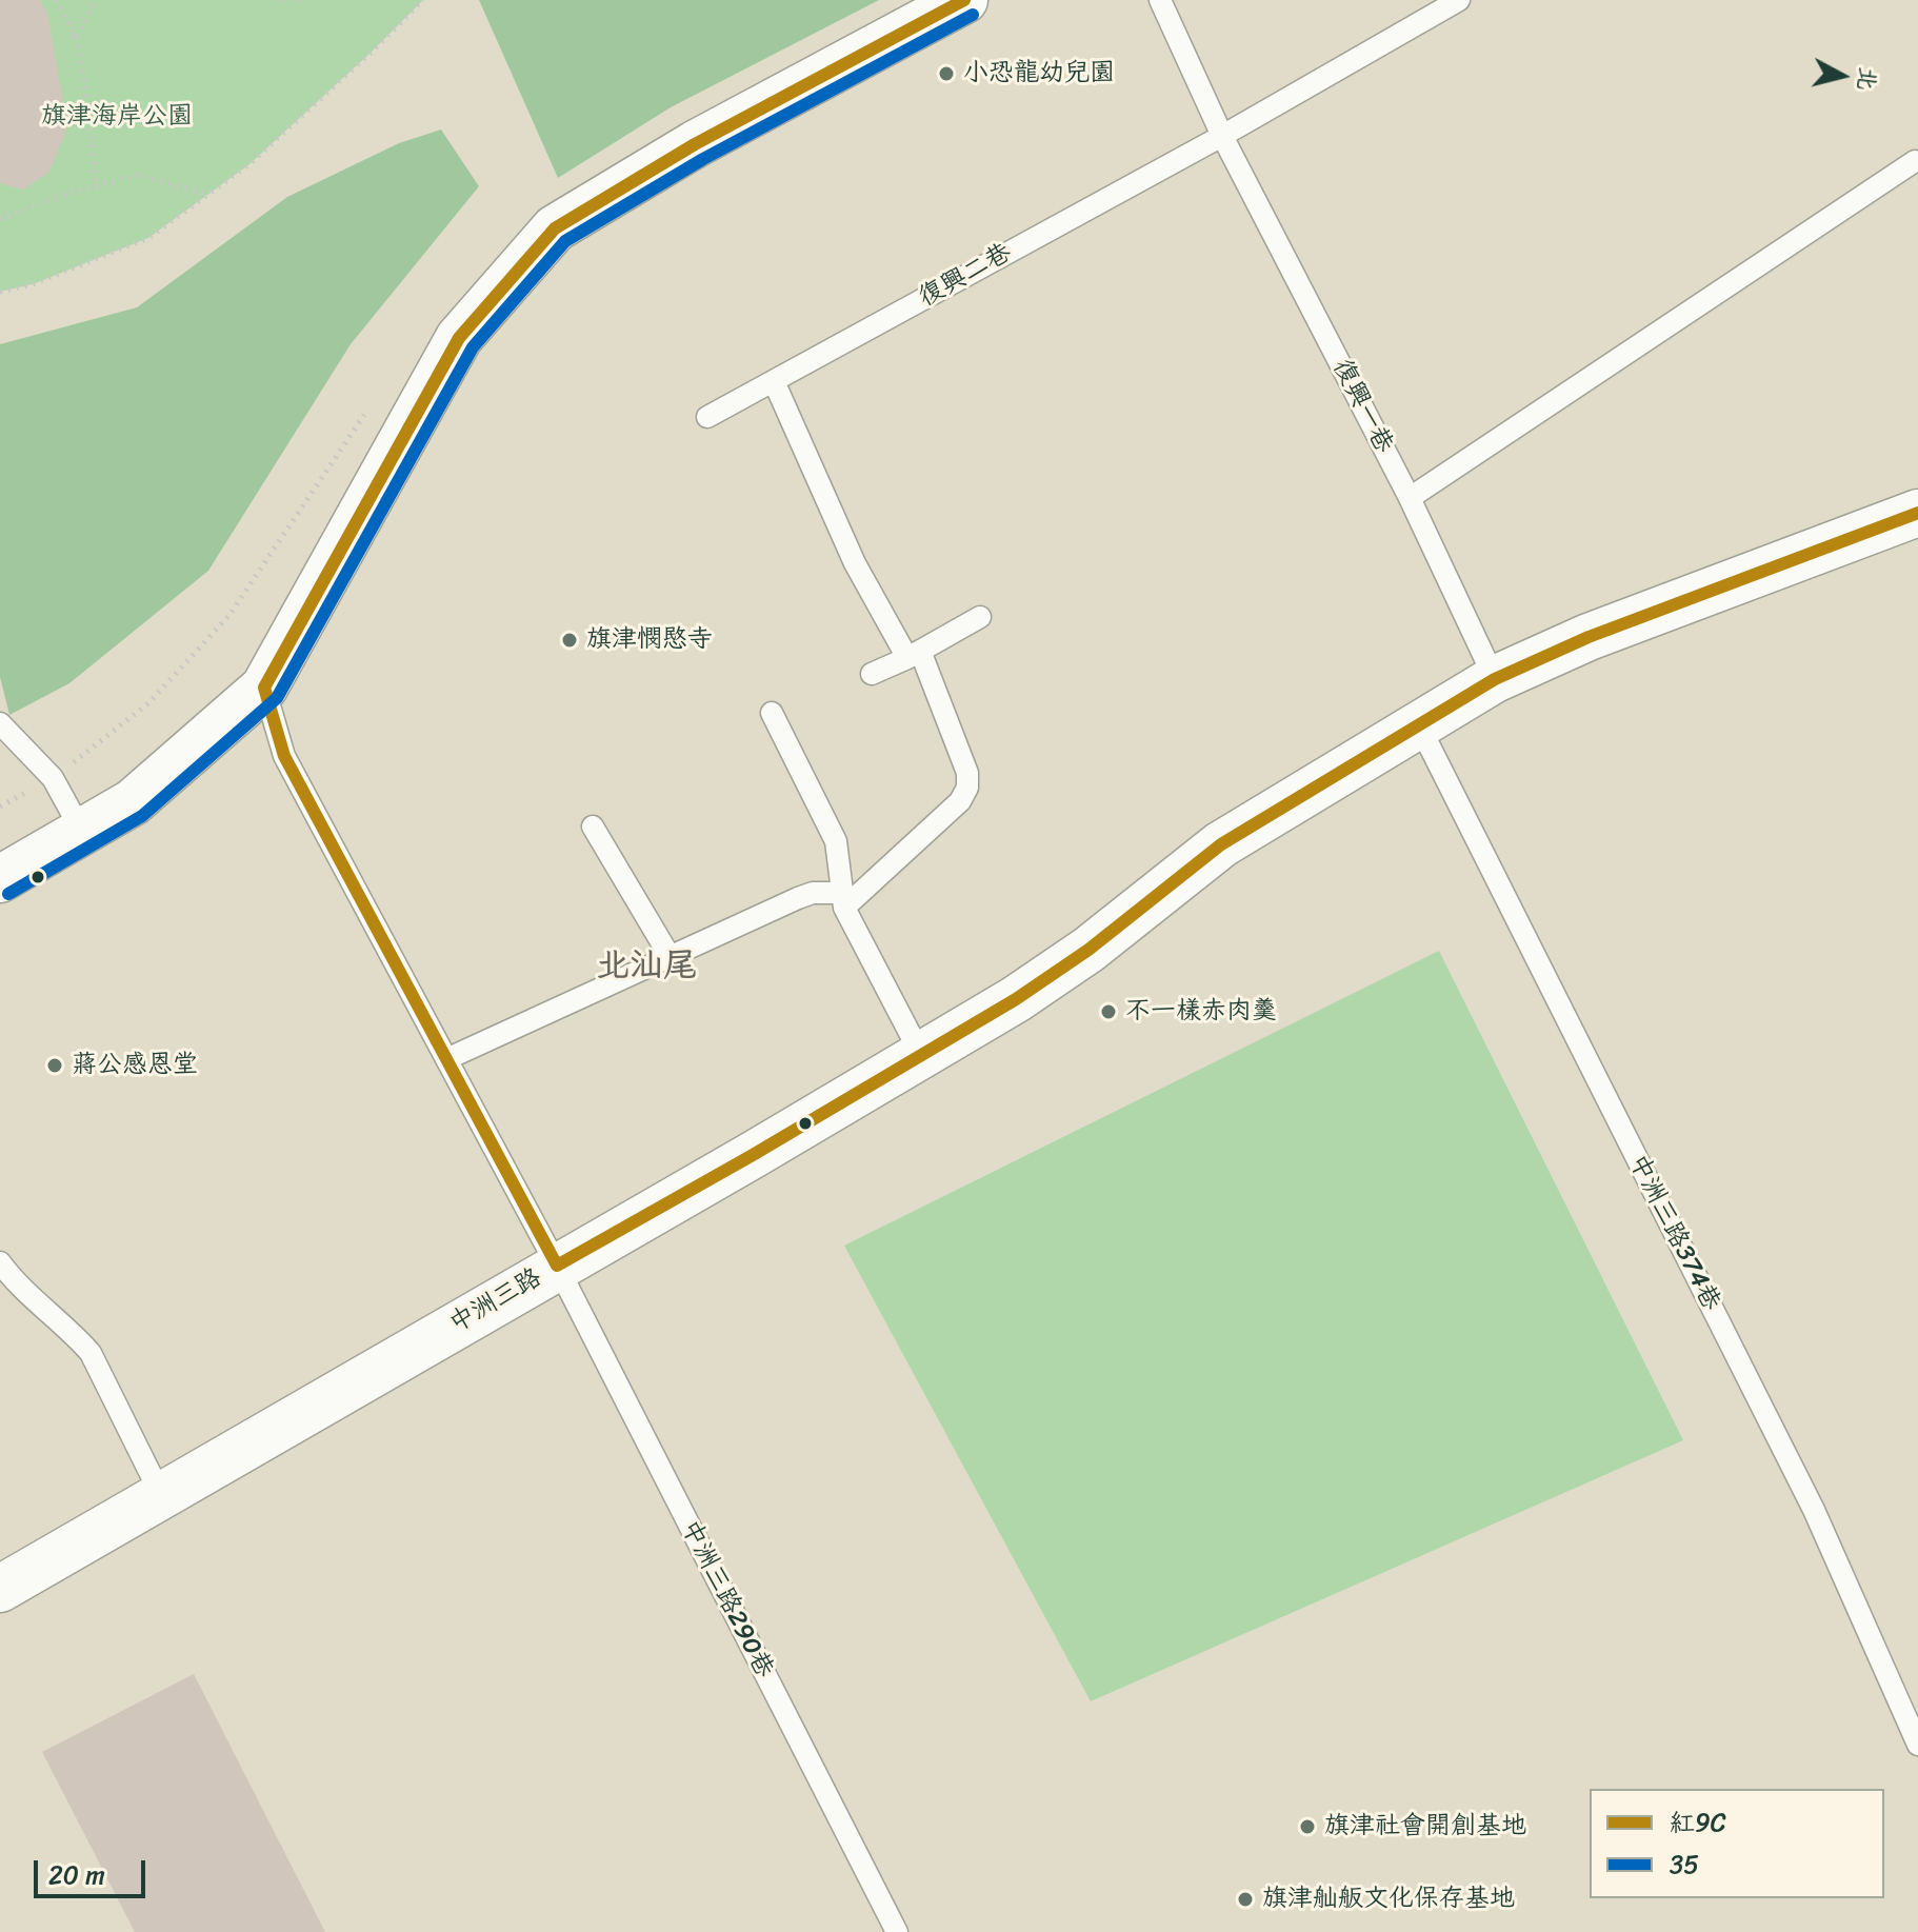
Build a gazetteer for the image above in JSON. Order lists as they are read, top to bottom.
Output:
{
  "streets": {
    "street": ["中洲三路"],
    "lane": [
      "復興二巷",
      "復興一巷",
      "中洲三路374巷",
      "中洲三路290巷"
    ]
  },
  "crossings": [
    ["復興二巷", "復興一巷"],
    ["復興一巷", "中洲三路"],
    ["中洲三路374巷", "中洲三路"],
    ["中洲三路", "中洲三路290巷"]
  ],
  "districts": ["北汕尾"],
  "parks": ["旗津海岸公園"],
  "places": [
    "小恐龍幼兒園",
    "旗津憫愍寺",
    "不一樣赤肉羹",
    "蔣公感恩堂",
    "旗津社會開創基地",
    "旗津舢舨文化保存基地"
  ],
  "lines": ["transit line 紅9C", "transit line 35"],
  "legend": ["紅9C", "35"],
  "scale_bar": "20 m",
  "north": "right"
}
